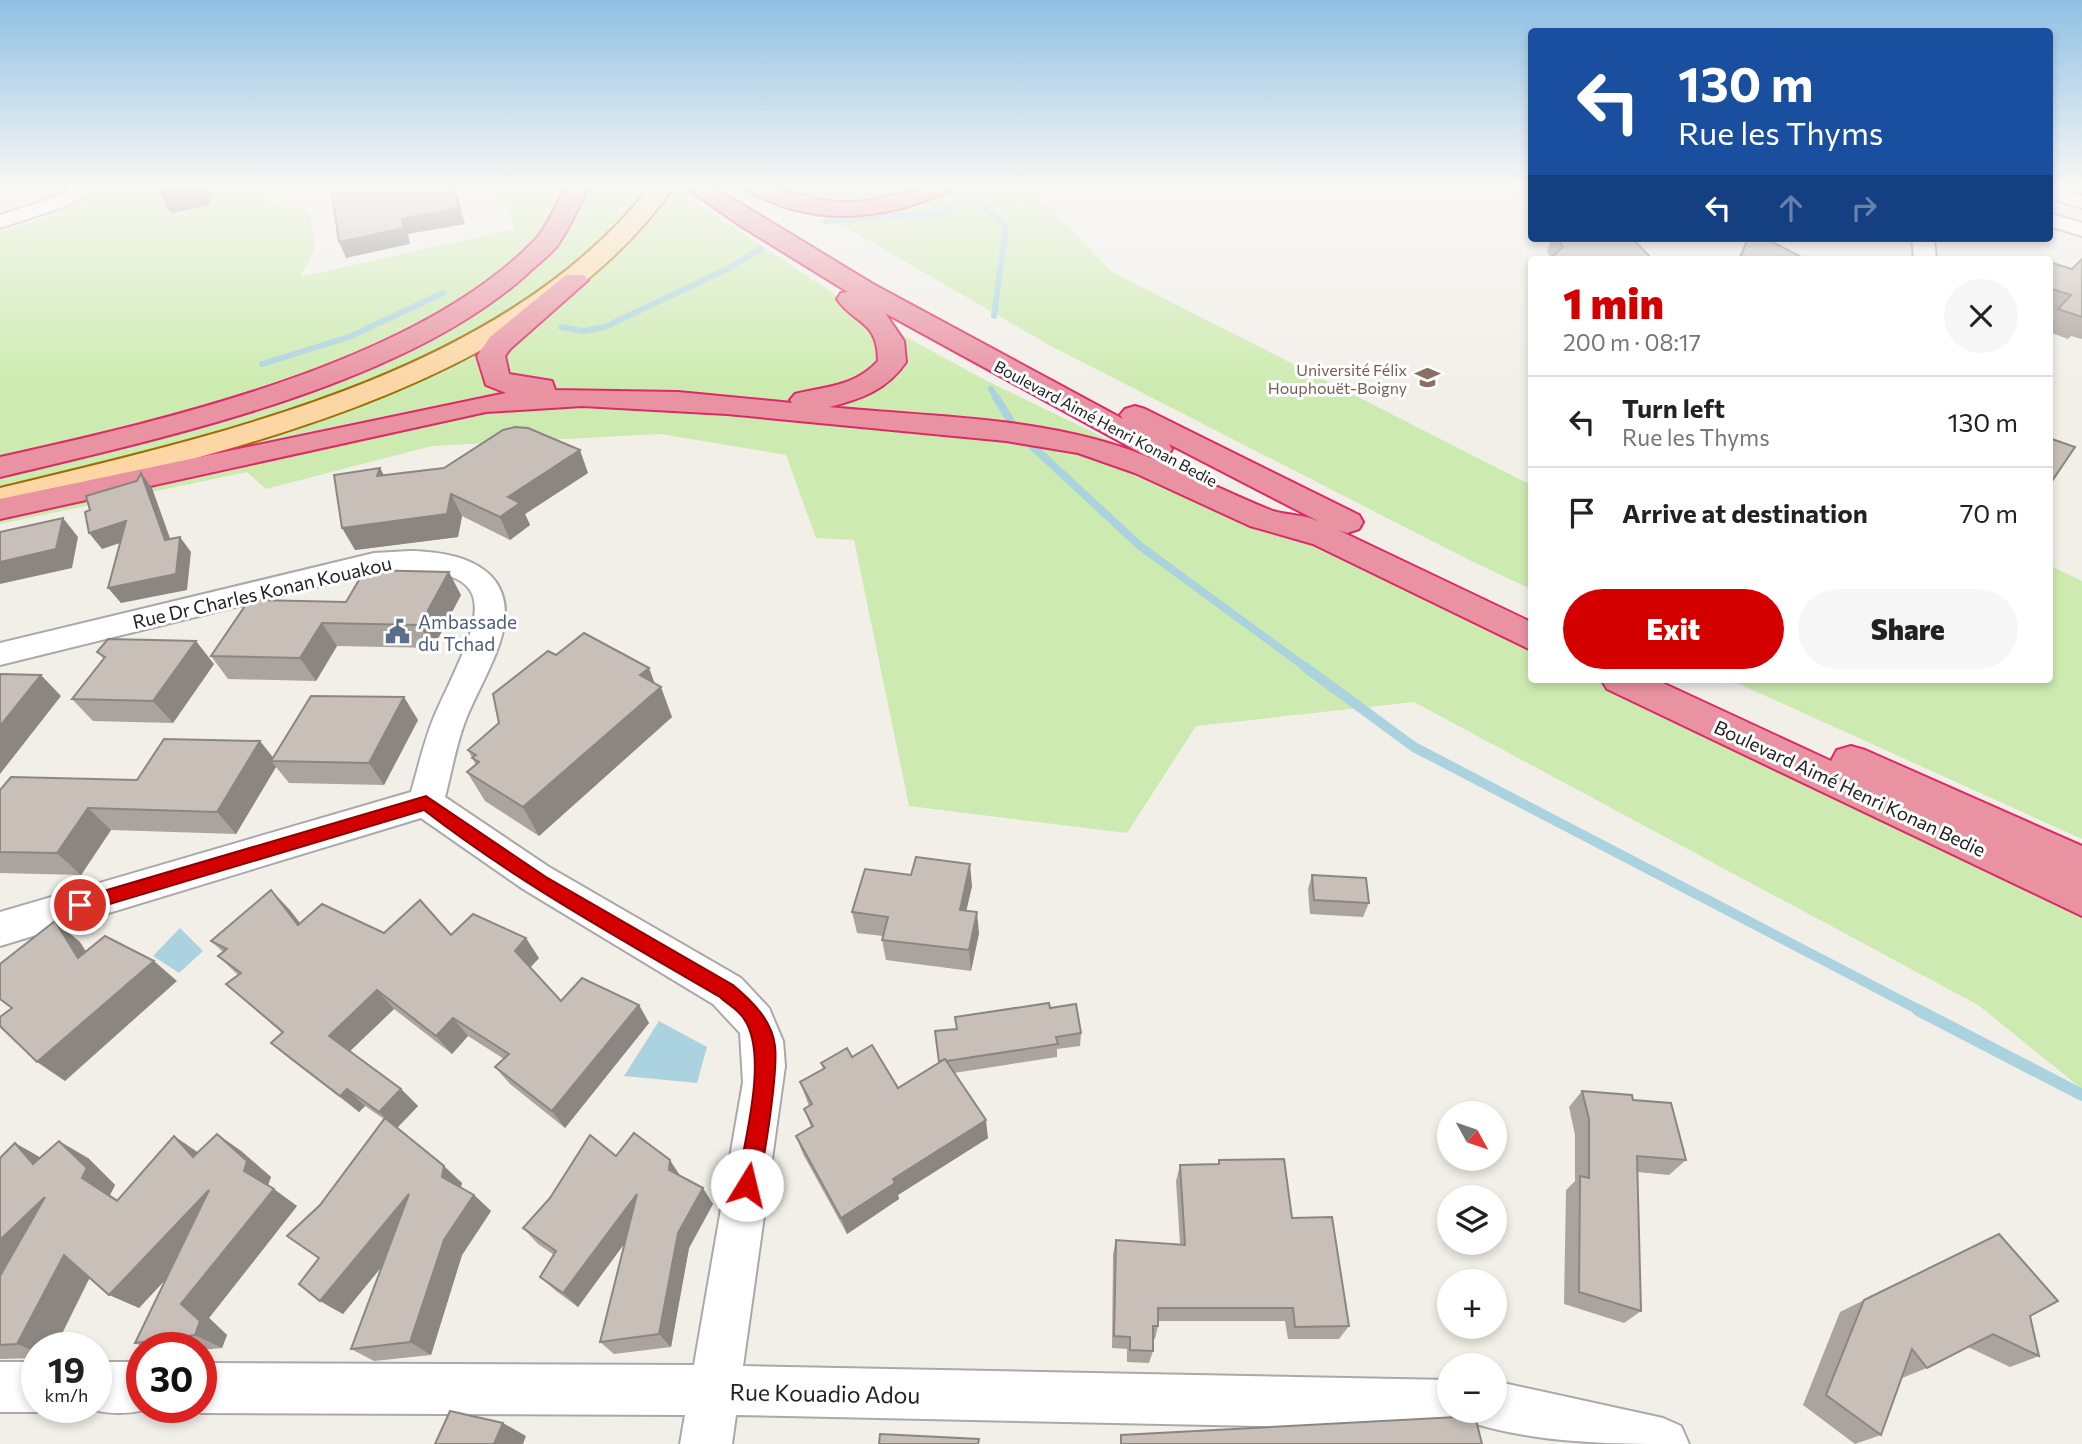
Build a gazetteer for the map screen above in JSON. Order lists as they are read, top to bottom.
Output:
{
  "streets": {
    "highway": ["Boulevard Aimé Henri Konan Bedie"],
    "street": ["Rue Dr Charles Konan Kouakou", "Rue Kouadio Adou"]
  },
  "places": {
    "school or university": ["Université Félix Houphouët-Boigny"],
    "public building": ["Ambassade du Tchad"]
  },
  "north": "bottom right",
  "page": {
    "turn": ["130 m", "Rue les Thyms"],
    "heading": ["1 min", "200 m · 08:17"],
    "list": [
      {
        "name": "Turn left",
        "note": "Rue les Thyms",
        "value": "130 m"
      },
      {
        "name": "Arrive at destination",
        "value": "70 m"
      }
    ],
    "buttons": ["Exit", "Share"],
    "map_buttons": ["+", "−"],
    "speed": "19 km/h",
    "limit": "30"
  }
}
